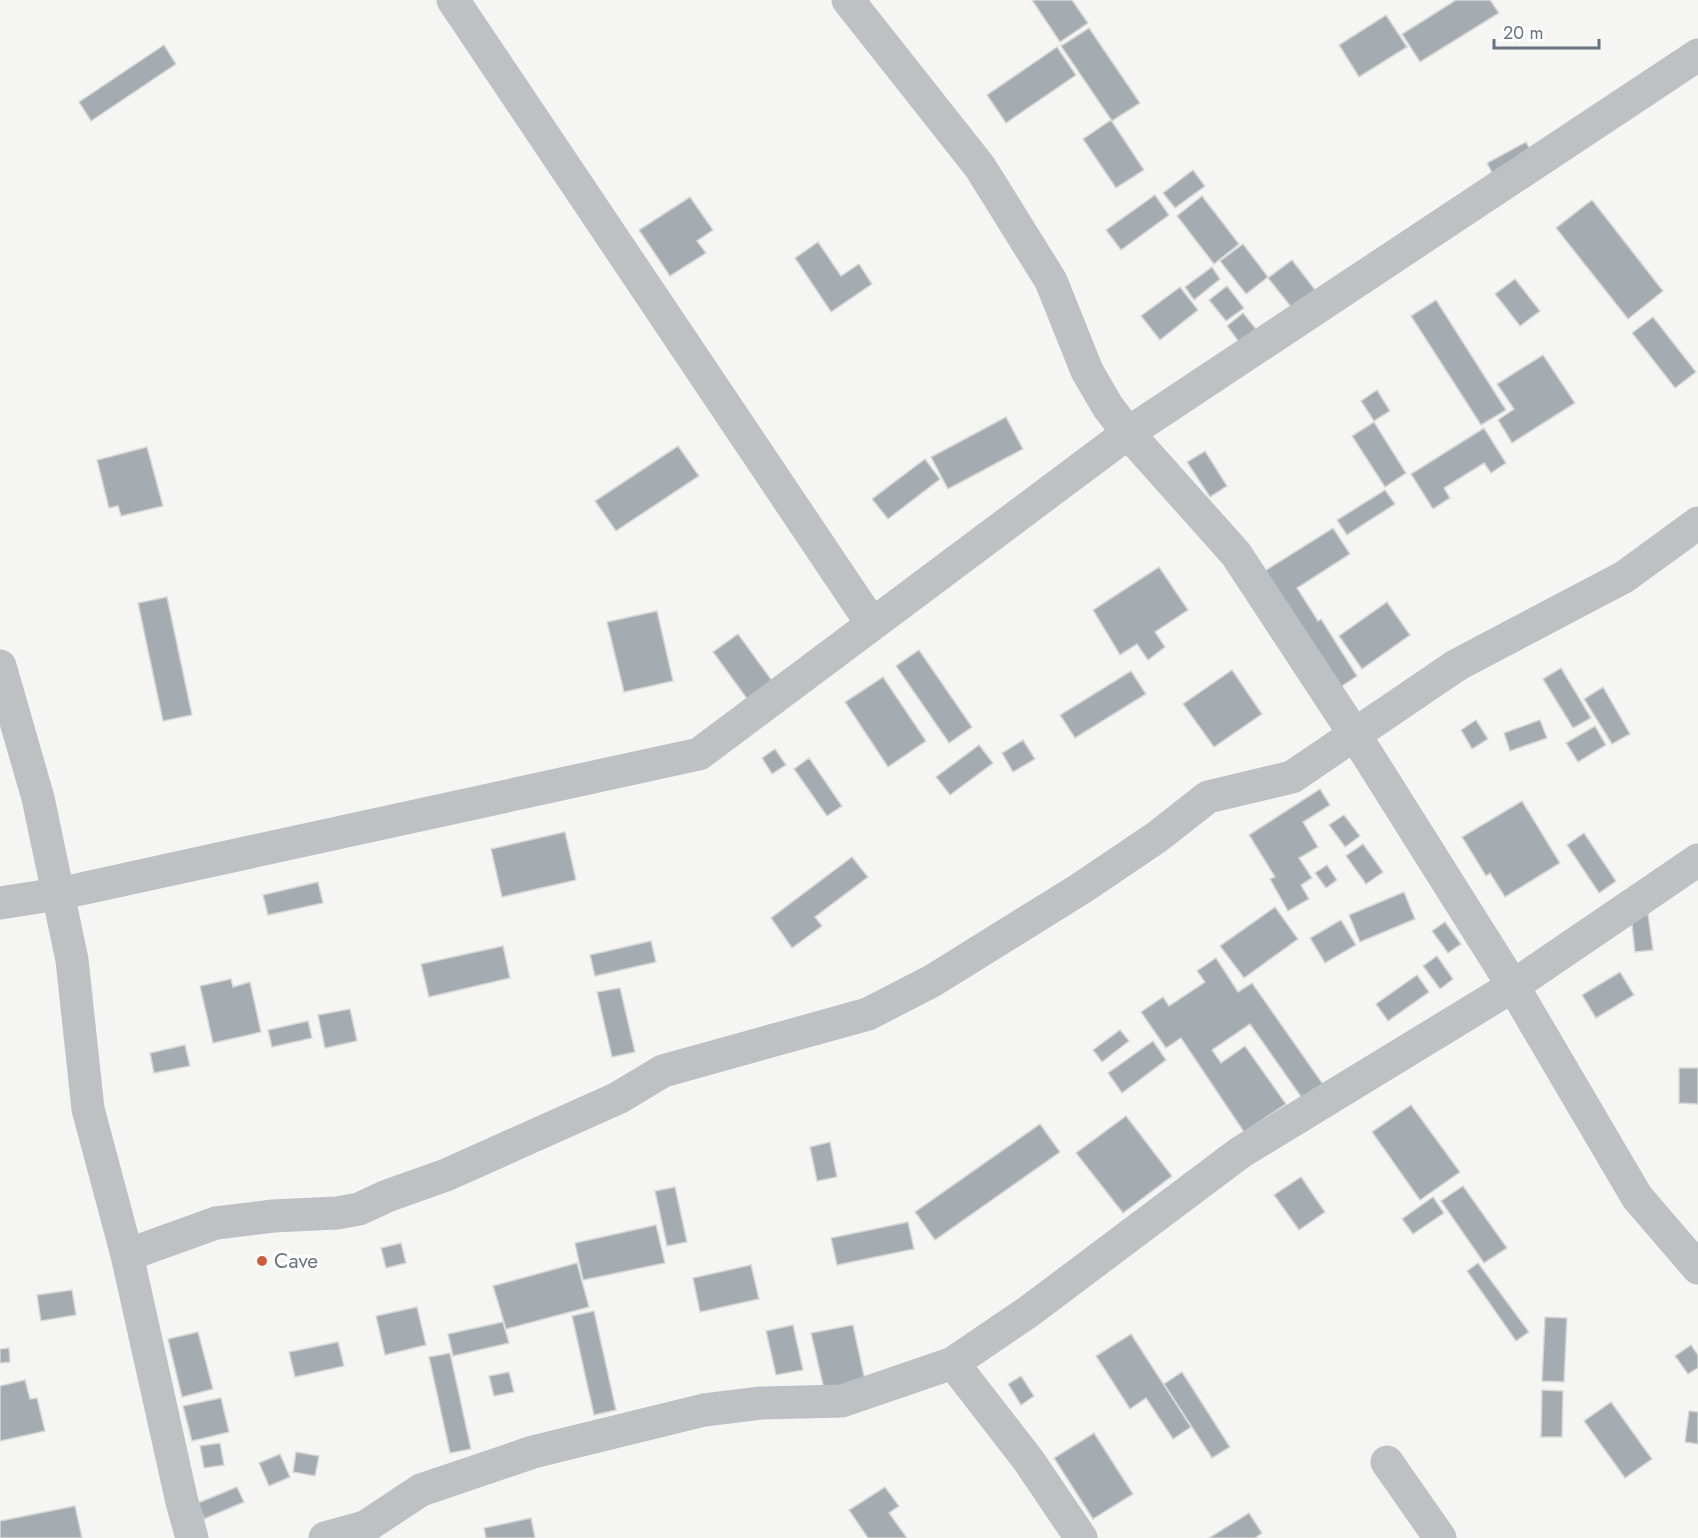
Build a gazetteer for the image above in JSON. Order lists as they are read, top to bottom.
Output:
{
  "places": ["Cave"],
  "scale_bar": "20 m"
}
